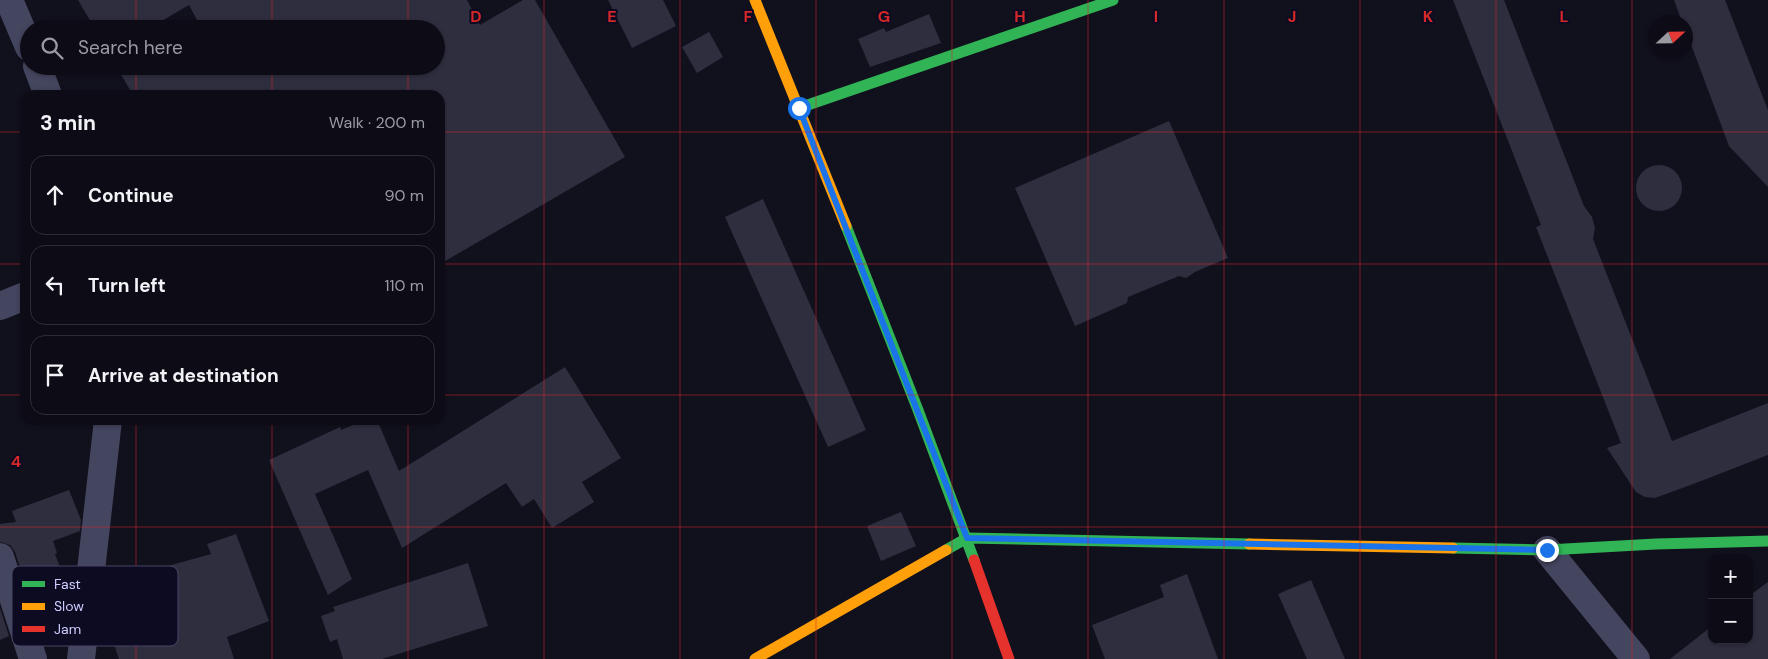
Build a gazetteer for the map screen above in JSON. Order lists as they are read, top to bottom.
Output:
{
  "legend": ["Fast", "Slow", "Jam"],
  "north": "right",
  "page": {
    "search": "Search here",
    "heading": ["3 min", "Walk · 200 m"],
    "list": [
      ["Continue", "90 m"],
      ["Turn left", "110 m"],
      "Arrive at destination"
    ],
    "map_buttons": ["+", "−"]
  },
  "grid": {
    "columns": [
      "D",
      "E",
      "F",
      "G",
      "H",
      "I",
      "J",
      "K",
      "L"
    ],
    "rows": ["4"]
  }
}
